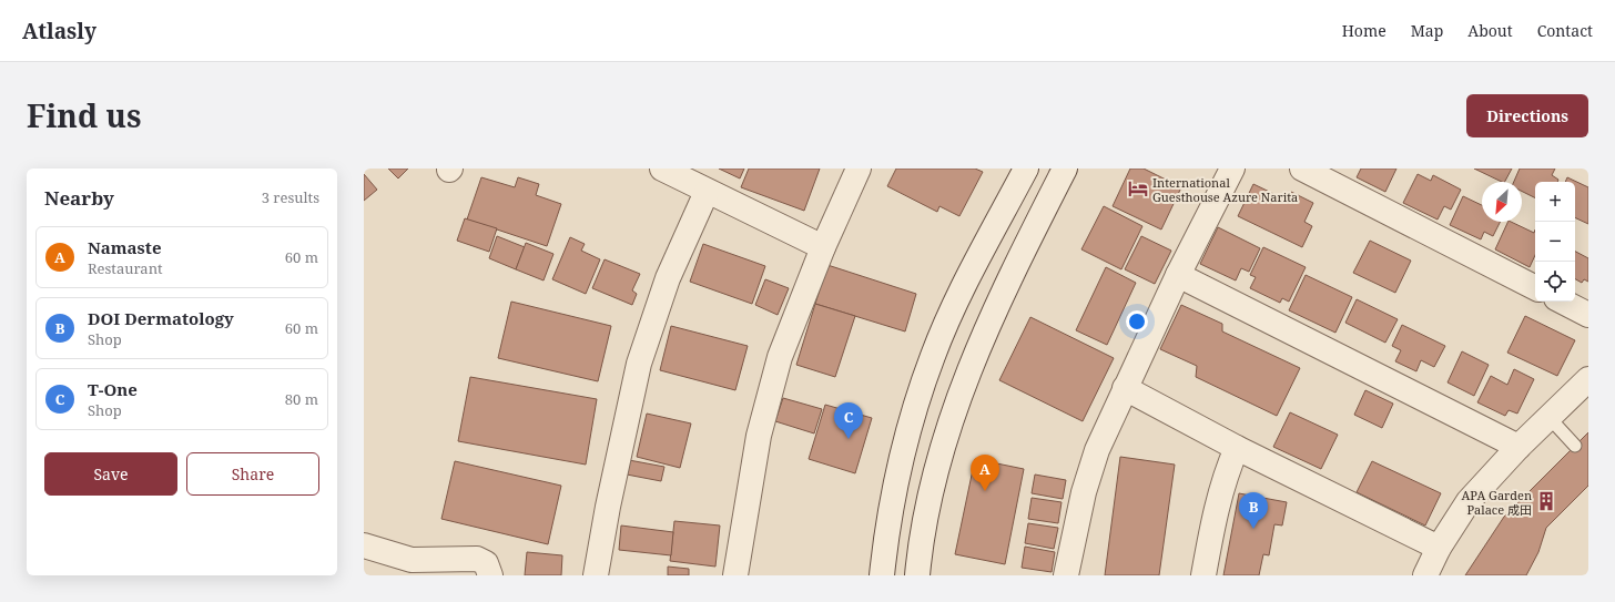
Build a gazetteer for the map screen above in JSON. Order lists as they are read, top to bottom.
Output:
{
  "places": {
    "hotel": ["International Guesthouse Azure Narita"],
    "building": ["APA Garden Palace 成田"]
  },
  "north": "bottom left",
  "page": {
    "header": "Atlasly",
    "nav": [
      "Home",
      "Map",
      "About",
      "Contact"
    ],
    "title": "Find us",
    "buttons": [
      "Directions",
      ["Save", "Share"]
    ],
    "heading": ["Nearby", "3 results"],
    "map_buttons": ["+", "−"],
    "list": [
      {
        "mark": "A",
        "name": "Namaste",
        "note": "Restaurant",
        "value": "60 m"
      },
      {
        "mark": "B",
        "name": "DOI Dermatology",
        "note": "Shop",
        "value": "60 m"
      },
      {
        "mark": "C",
        "name": "T-One",
        "note": "Shop",
        "value": "80 m"
      }
    ],
    "pins": ["C", "A", "B"]
  }
}
